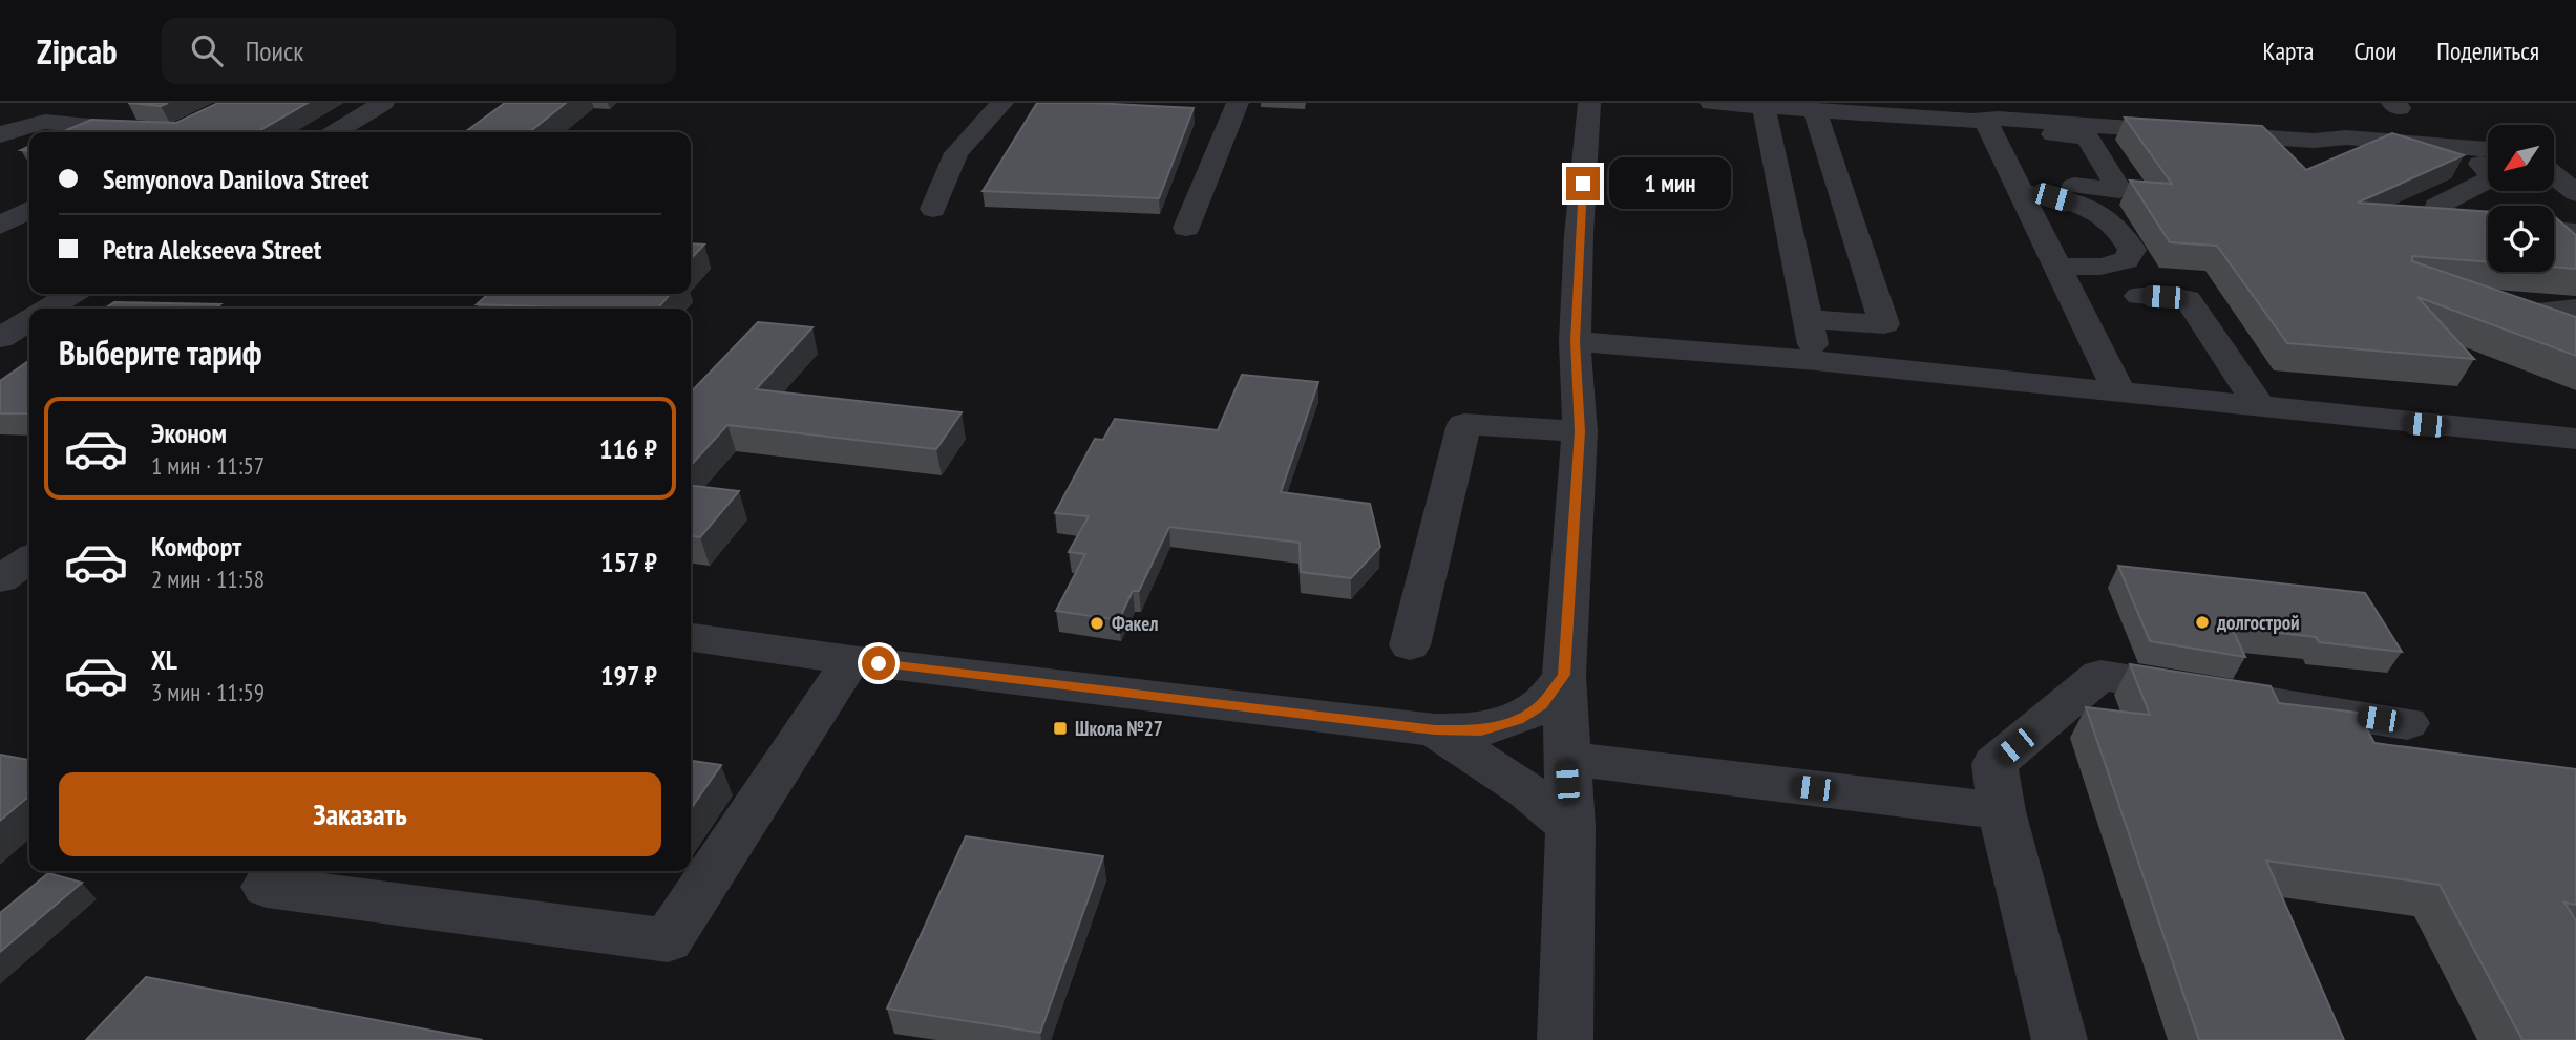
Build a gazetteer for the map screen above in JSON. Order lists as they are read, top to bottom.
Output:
{
  "places": {
    "other": ["долгострой", "Факел"],
    "transit": ["Школа №27"]
  },
  "north": "bottom left",
  "page": {
    "header": "Zipcab",
    "search": "Поиск",
    "nav": ["Карта", "Слои", "Поделиться"],
    "banner": ["Semyonova Danilova Street", "Petra Alekseeva Street"],
    "bubble": "1 мин",
    "heading": "Выберите тариф",
    "list": [
      {
        "name": "Эконом",
        "note": "1 мин · 11:57",
        "value": "116 ₽"
      },
      {
        "name": "Комфорт",
        "note": "2 мин · 11:58",
        "value": "157 ₽"
      },
      {
        "name": "XL",
        "note": "3 мин · 11:59",
        "value": "197 ₽"
      }
    ],
    "buttons": "Заказать"
  }
}
